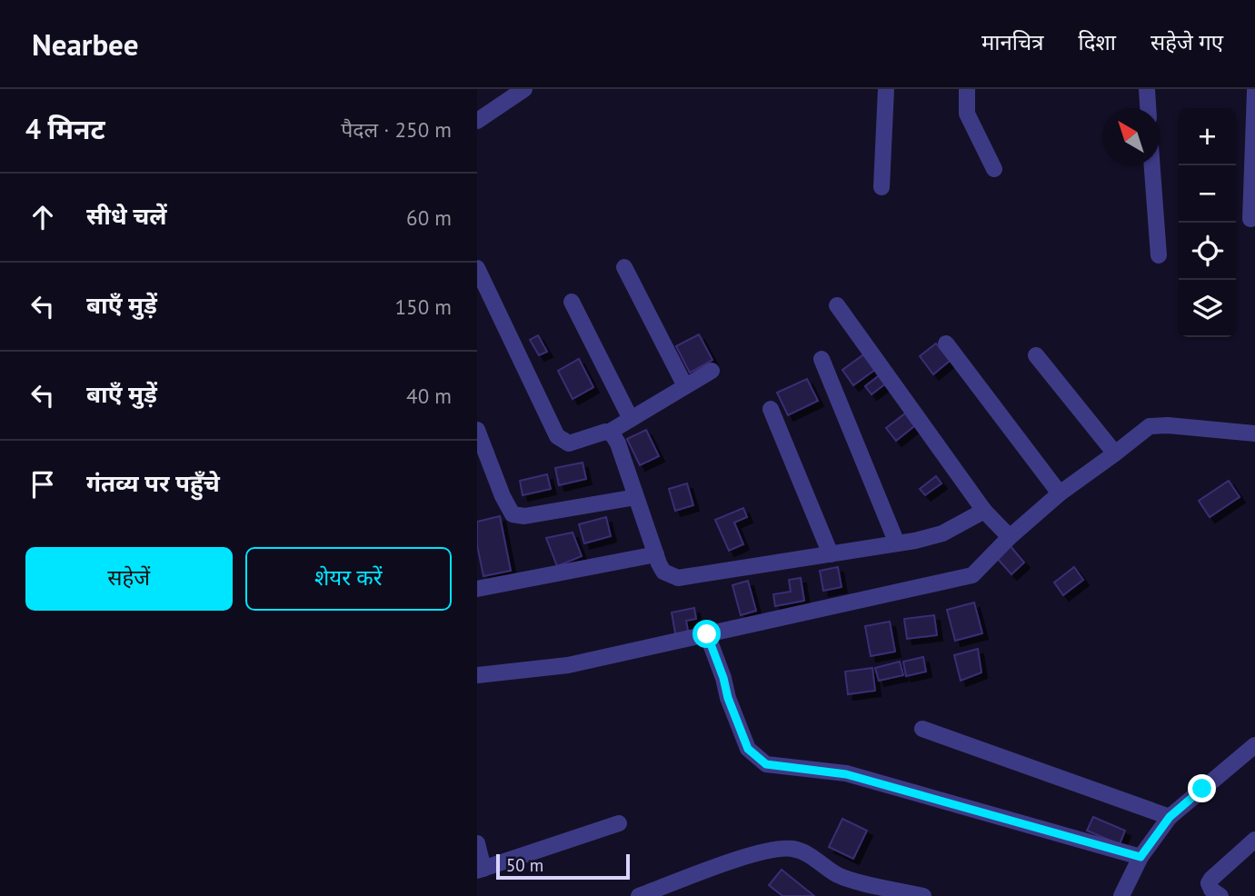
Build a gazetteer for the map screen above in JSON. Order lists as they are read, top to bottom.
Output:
{
  "scale_bar": "50 m",
  "north": "top left",
  "page": {
    "header": "Nearbee",
    "nav": ["मानचित्र", "दिशा", "सहेजे गए"],
    "heading": ["4 मिनट", "पैदल · 250 m"],
    "map_buttons": ["+", "−"],
    "list": [
      ["सीधे चलें", "60 m"],
      ["बाएँ मुड़ें", "150 m"],
      ["बाएँ मुड़ें", "40 m"],
      "गंतव्य पर पहुँचे"
    ],
    "buttons": ["सहेजें", "शेयर करें"],
    "scale": "50 m"
  }
}
